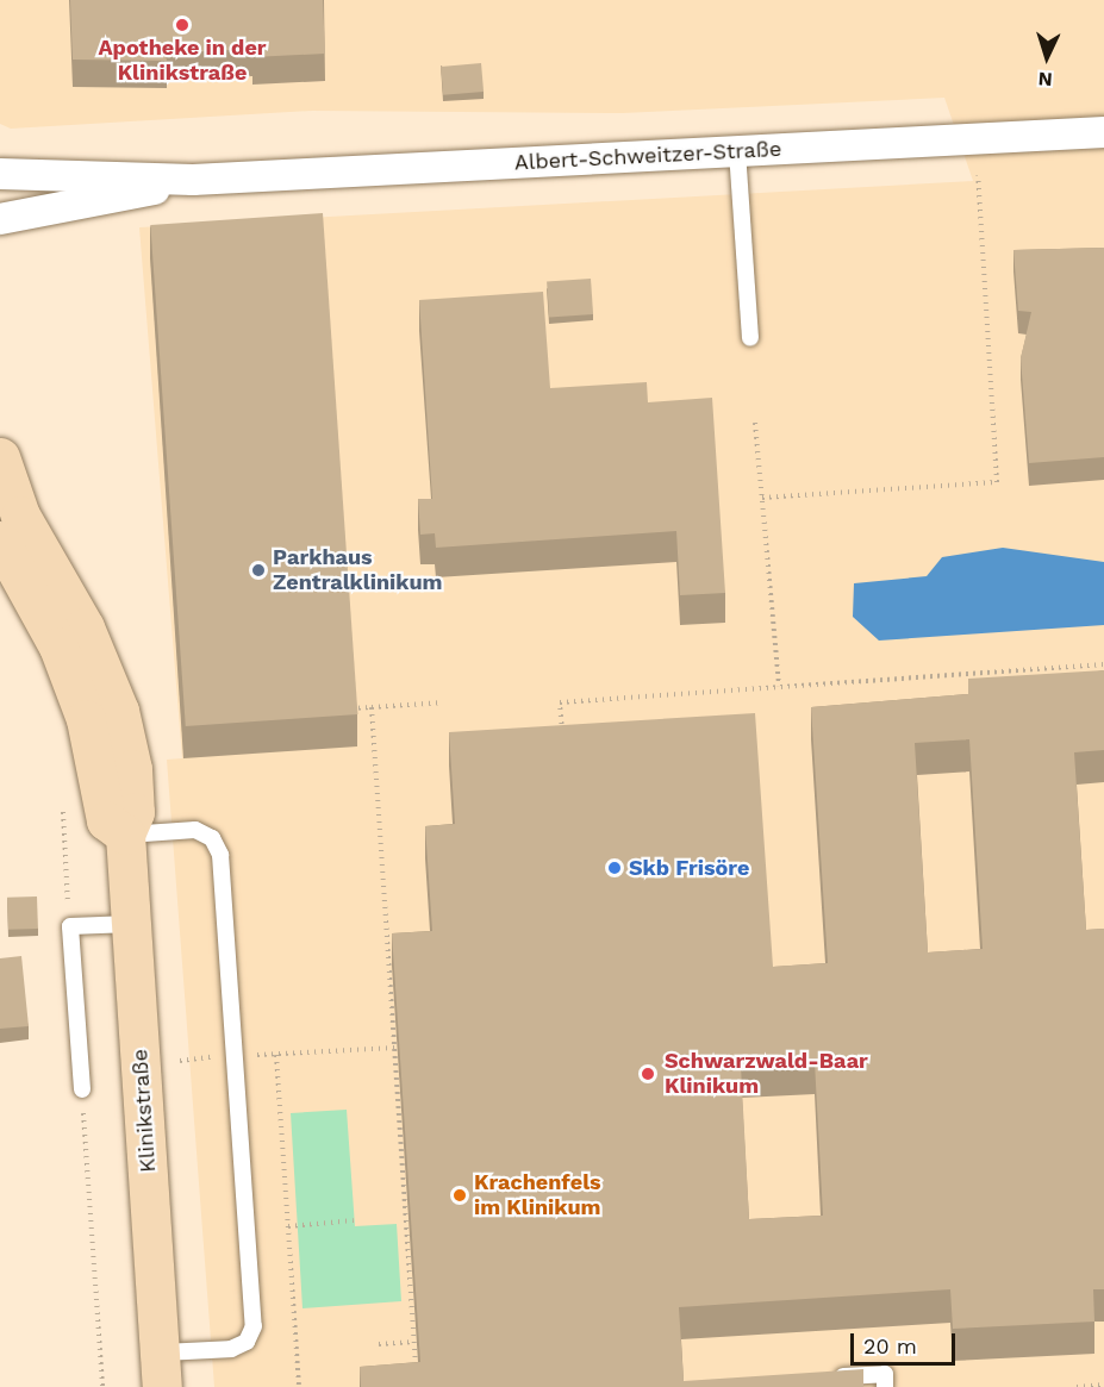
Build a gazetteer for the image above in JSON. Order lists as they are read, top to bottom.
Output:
{
  "streets": {
    "street": ["Albert-Schweitzer-Straße", "Klinikstraße"]
  },
  "places": [
    "Apotheke in der Klinikstraße",
    "Parkhaus Zentralklinikum",
    "Skb Frisöre",
    "Schwarzwald-Baar Klinikum",
    "Krachenfels im Klinikum"
  ],
  "scale_bar": "20 m",
  "north": "bottom"
}
